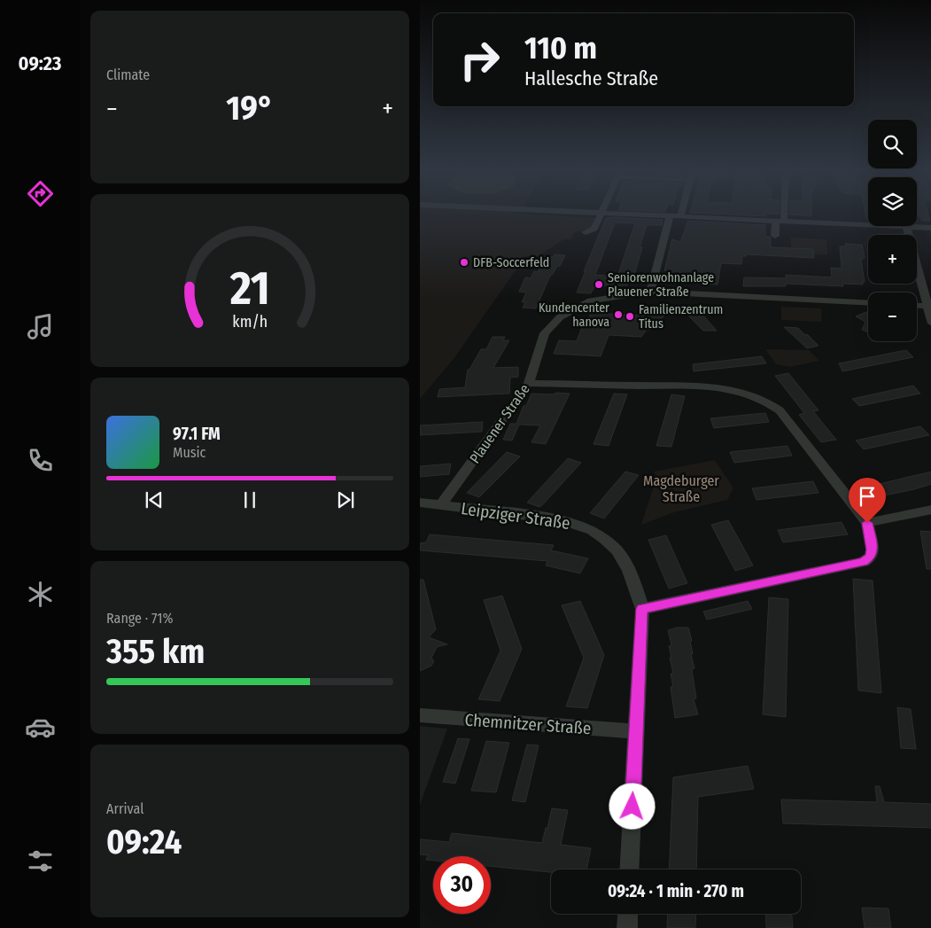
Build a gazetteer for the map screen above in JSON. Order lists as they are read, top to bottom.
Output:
{
  "streets": {
    "street": ["Plauener Straße", "Leipziger Straße", "Chemnitzer Straße"]
  },
  "crossings": [
    ["Plauener Straße", "Leipziger Straße"],
    ["Leipziger Straße", "Chemnitzer Straße"]
  ],
  "parks": ["Magdeburger Straße"],
  "places": [
    "DFB-Soccerfeld",
    "Seniorenwohnanlage Plauener Straße",
    "Kundencenter hanova",
    "Familienzentrum Titus"
  ],
  "page": {
    "tabs": "09:23",
    "tile": [
      "Climate",
      ["Range · 71%", "355 km"],
      ["Arrival", "09:24"]
    ],
    "turn": ["110 m", "Hallesche Straße"],
    "heat": ["−", "19°", "+"],
    "map_buttons": ["+", "−"],
    "song": ["97.1 FM", "Music"],
    "limit": "30",
    "trip": "09:24 · 1 min · 270 m",
    "gauge": ["21", "km/h"]
  }
}
